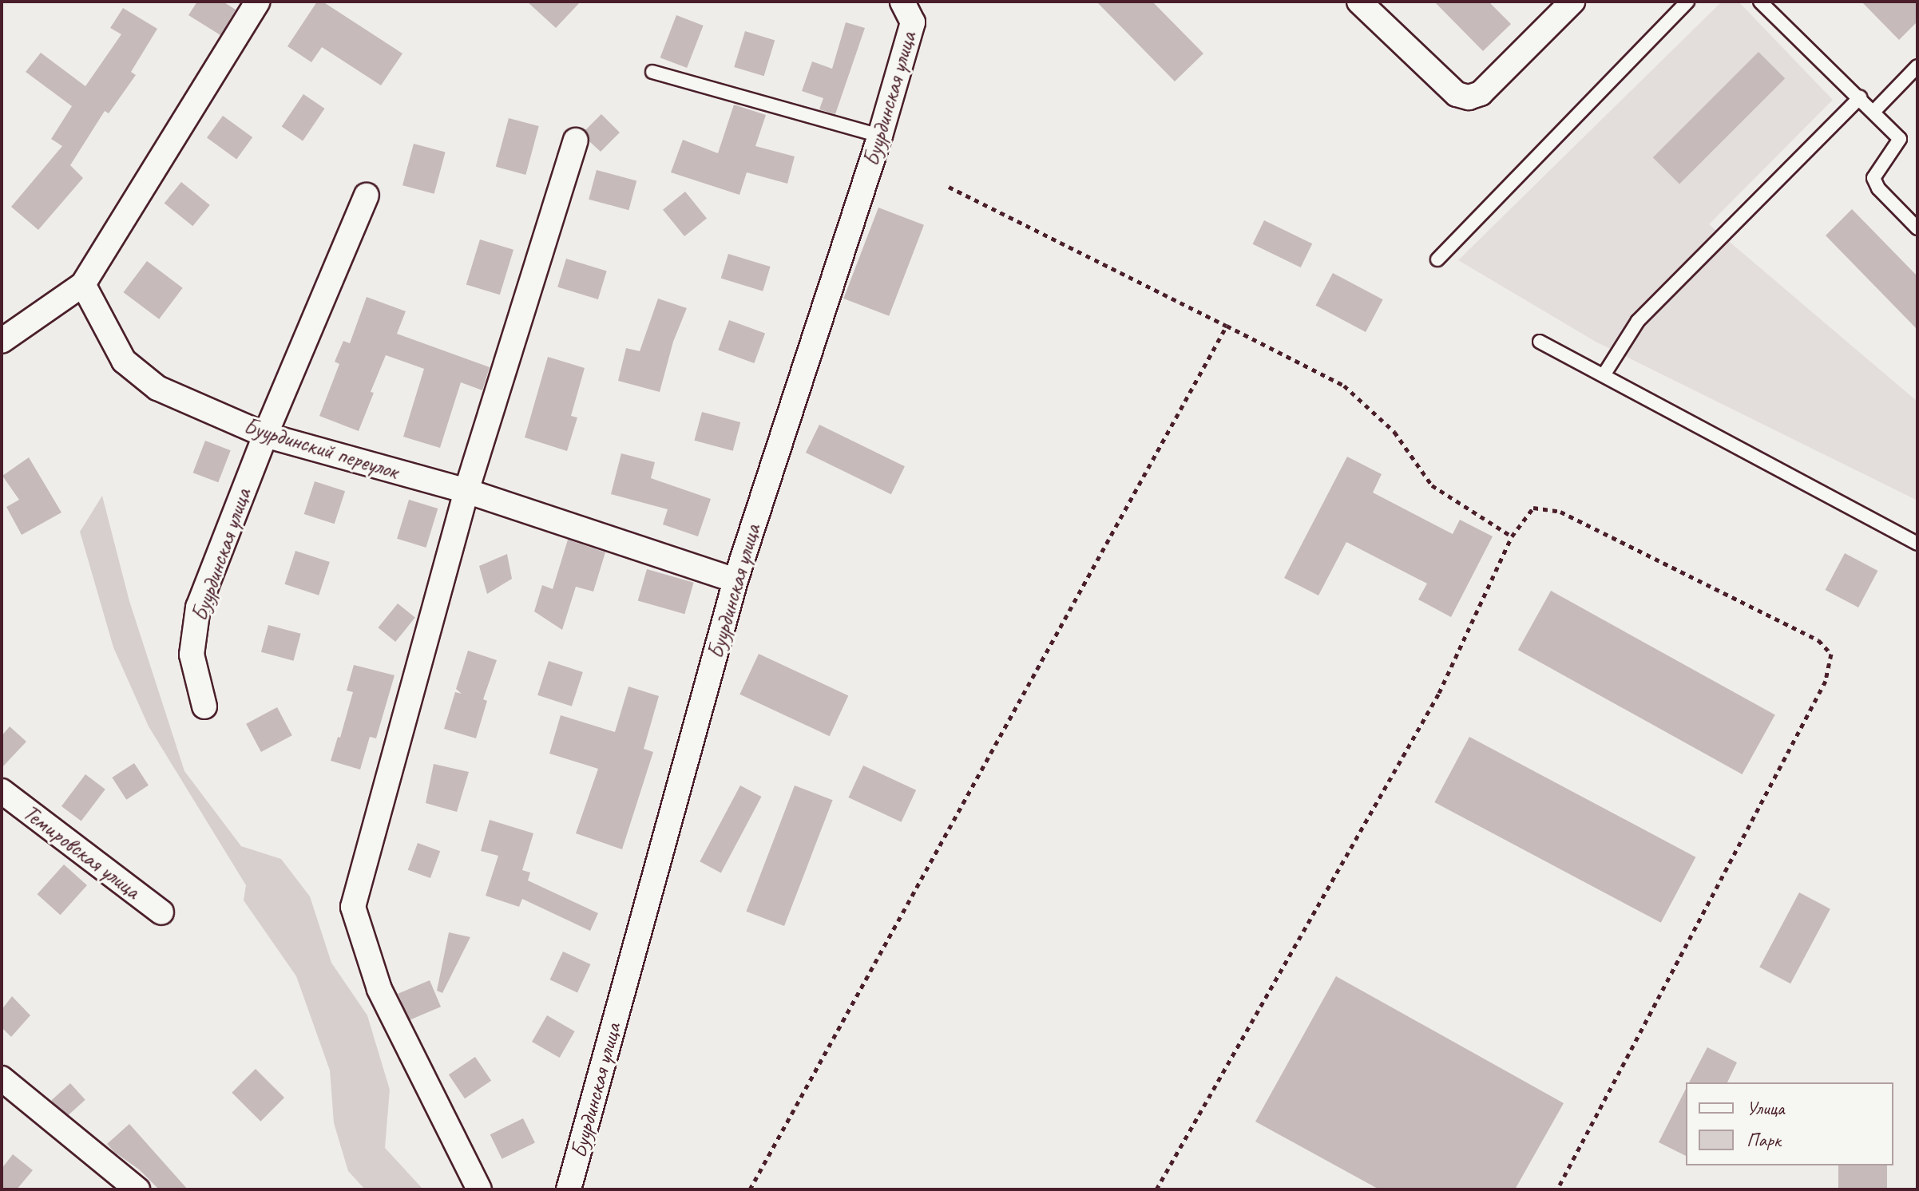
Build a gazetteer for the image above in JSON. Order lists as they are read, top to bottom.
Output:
{
  "streets": {
    "street": ["Буурдинская улица", "Буурдинский переулок", "Темировская улица"]
  },
  "crossings": [
    ["Буурдинская улица", "Буурдинский переулок"]
  ],
  "legend": ["Улица", "Парк"]
}
